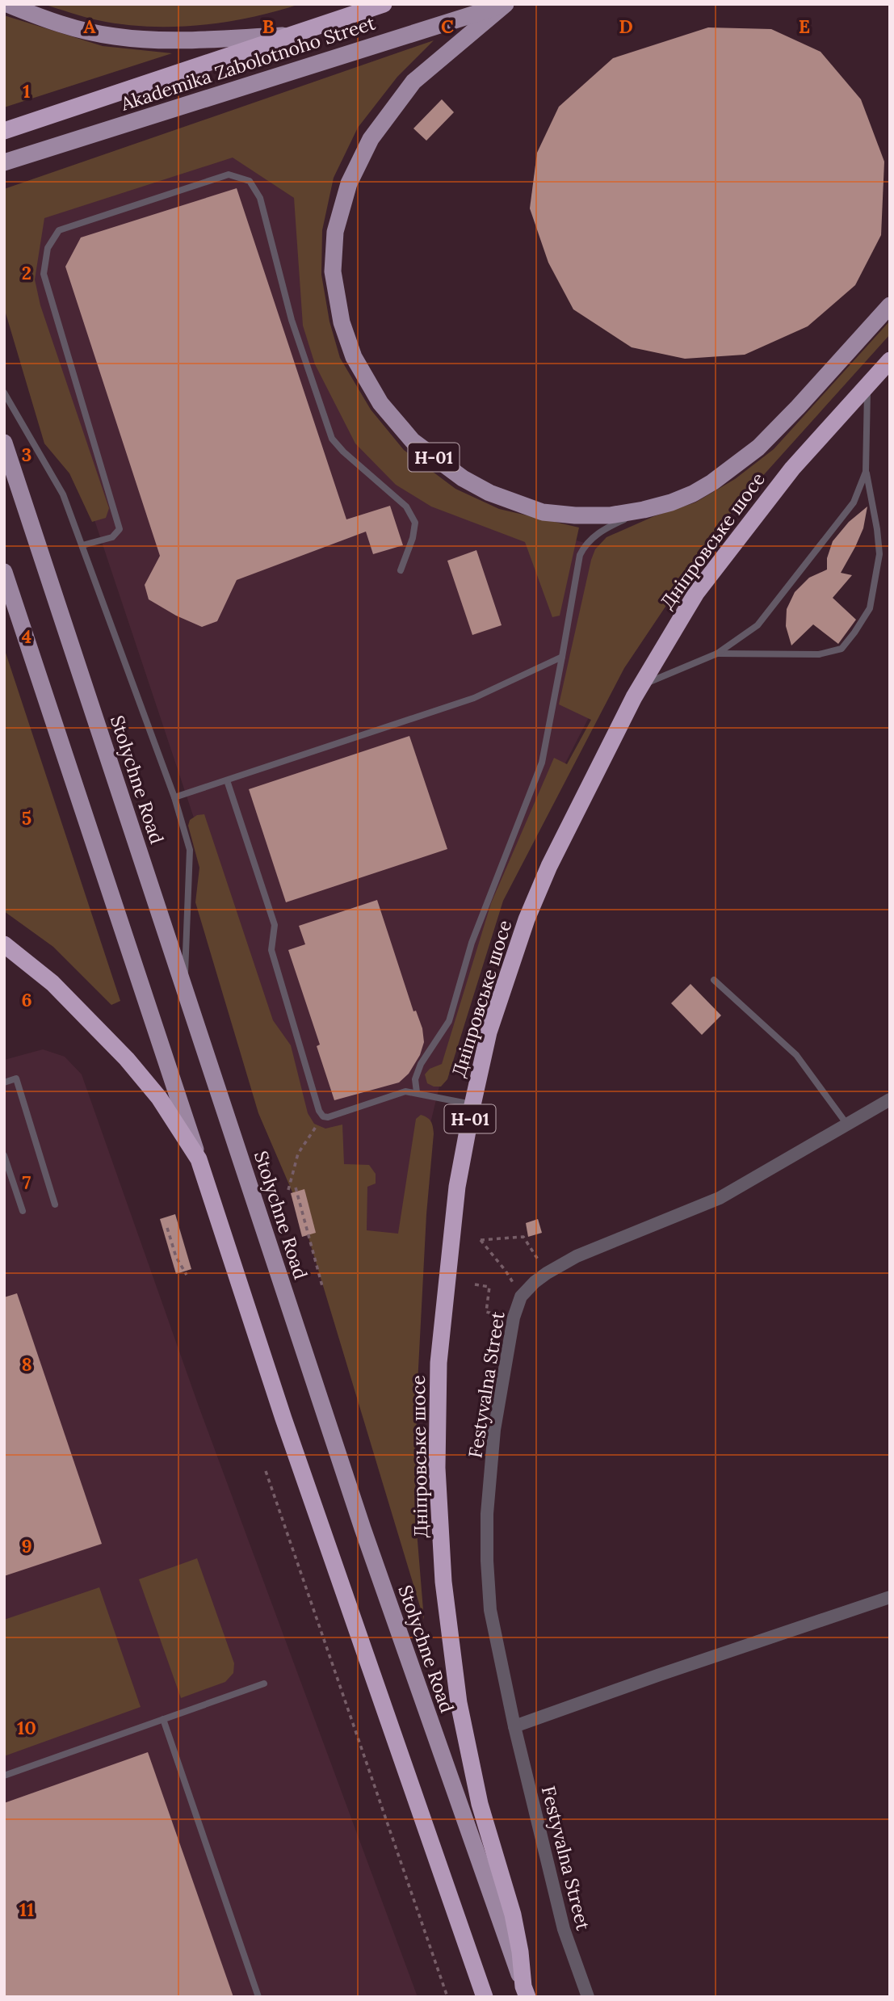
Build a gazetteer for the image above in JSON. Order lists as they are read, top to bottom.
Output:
{
  "streets": {
    "highway": ["Akademika Zabolotnoho Street", "Н-01", "Дніпровське шосе"],
    "main road": ["Stolychne Road"],
    "street": ["Festyvalna Street"]
  },
  "crossings": [
    ["Akademika Zabolotnoho Street", "Дніпровське шосе"],
    ["Дніпровське шосе", "Stolychne Road"]
  ],
  "grid": {
    "columns": [
      "A",
      "B",
      "C",
      "D",
      "E"
    ],
    "rows": [
      "1",
      "2",
      "3",
      "4",
      "5",
      "6",
      "7",
      "8",
      "9",
      "10",
      "11"
    ]
  }
}
